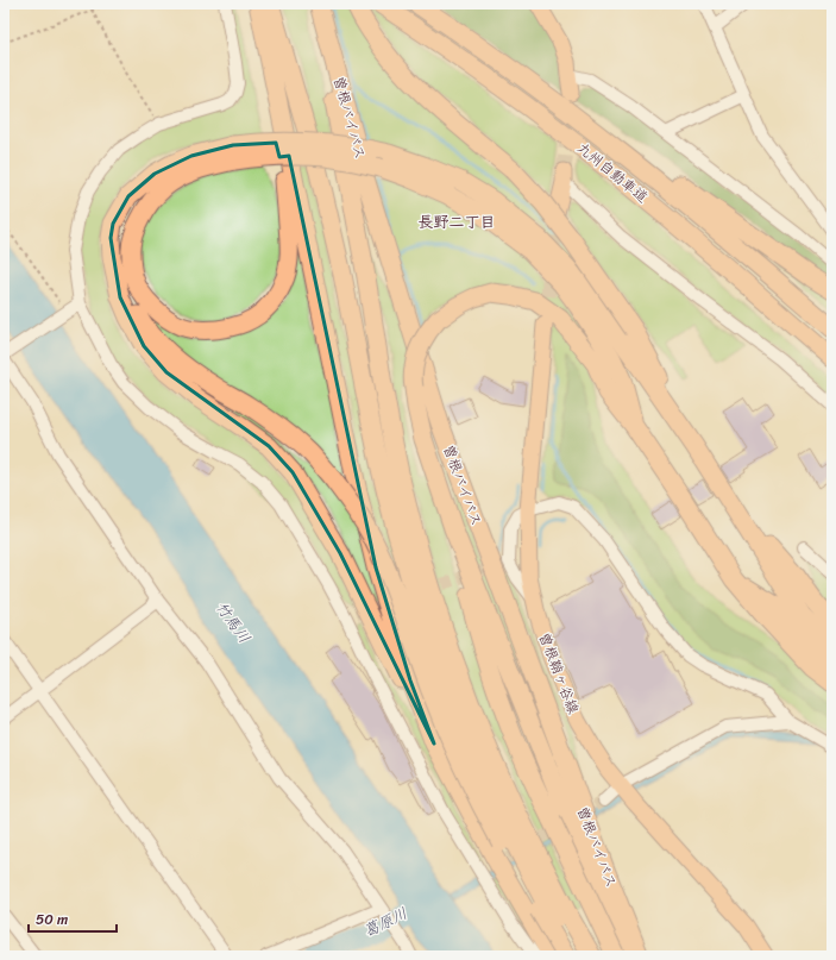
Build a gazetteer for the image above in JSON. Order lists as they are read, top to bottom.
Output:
{
  "streets": {
    "highway": ["曽根バイパス", "九州自動車道"],
    "main road": ["曽根鞘ヶ谷線"]
  },
  "districts": ["長野二丁目"],
  "water": ["竹馬川", "葛原川"],
  "scale_bar": "50 m"
}
